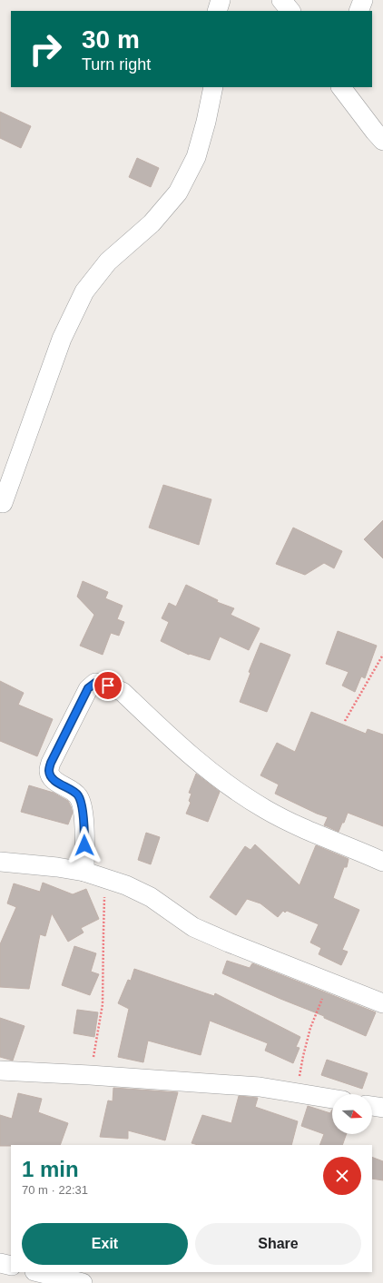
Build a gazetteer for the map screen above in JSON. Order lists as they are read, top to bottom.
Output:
{
  "north": "right",
  "page": {
    "turn": ["30 m", "Turn right"],
    "heading": ["1 min", "70 m · 22:31"],
    "buttons": ["Exit", "Share"]
  }
}
